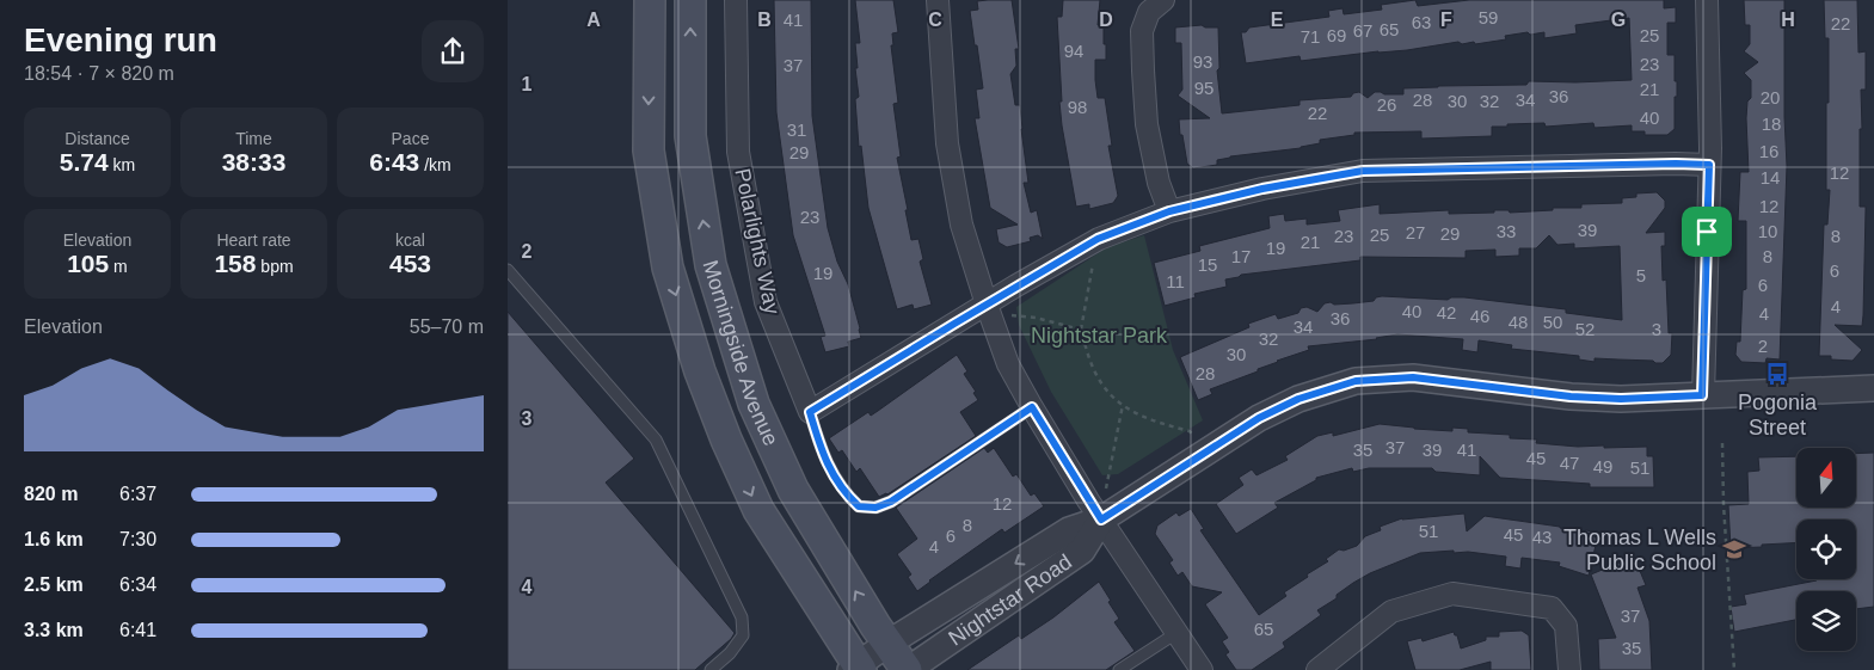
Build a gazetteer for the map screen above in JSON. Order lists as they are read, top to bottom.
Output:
{
  "streets": {
    "main road": ["Morningside Avenue"],
    "street": ["Polarlights Way", "Nightstar Road"]
  },
  "crossings": [
    ["Morningside Avenue", "Nightstar Road"]
  ],
  "parks": ["Nightstar Park"],
  "places": {
    "bus stop": ["Pogonia Street"],
    "school or university": ["Thomas L Wells Public School"]
  },
  "house_numbers": [
    "59",
    "41",
    "63",
    "22",
    "65",
    "67",
    "69",
    "25",
    "71",
    "94",
    "93",
    "23",
    "37",
    "95",
    "21",
    "36",
    "20",
    "28",
    "34",
    "30",
    "32",
    "26",
    "98",
    "22",
    "40",
    "18",
    "31",
    "16",
    "29",
    "12",
    "14",
    "12",
    "23",
    "39",
    "33",
    "10",
    "27",
    "29",
    "25",
    "23",
    "8",
    "21",
    "19",
    "17",
    "8",
    "15",
    "6",
    "19",
    "5",
    "11",
    "6",
    "4",
    "40",
    "42",
    "4",
    "46",
    "36",
    "48",
    "50",
    "34",
    "52",
    "3",
    "32",
    "2",
    "30",
    "28",
    "37",
    "35",
    "39",
    "41",
    "45",
    "47",
    "49",
    "51",
    "12",
    "8",
    "51",
    "45",
    "6",
    "43",
    "4",
    "37",
    "65",
    "35"
  ],
  "north": "top",
  "page": {
    "heading": ["Evening run", "18:54 · 7 × 820 m"],
    "stats": [
      ["Distance", "5.74 km"],
      ["Time", "38:33"],
      ["Pace", "6:43 /km"],
      ["Elevation", "105 m"],
      ["Heart rate", "158 bpm"],
      ["kcal", "453"]
    ],
    "chart": ["Elevation", "55–70 m"],
    "list": [
      {
        "name": "820 m",
        "note": "6:37"
      },
      {
        "name": "1.6 km",
        "note": "7:30"
      },
      {
        "name": "2.5 km",
        "note": "6:34"
      },
      {
        "name": "3.3 km",
        "note": "6:41"
      }
    ]
  },
  "grid": {
    "columns": [
      "A",
      "B",
      "C",
      "D",
      "E",
      "F",
      "G",
      "H"
    ],
    "rows": [
      "1",
      "2",
      "3",
      "4"
    ]
  }
}
